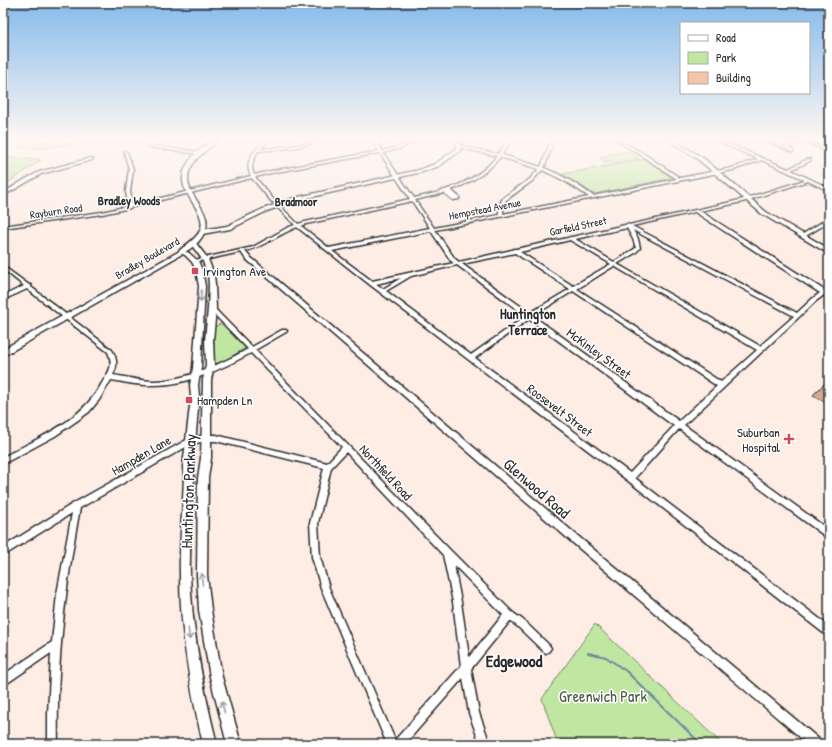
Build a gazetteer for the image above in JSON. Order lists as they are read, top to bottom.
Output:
{
  "streets": {
    "main road": ["Bradley Boulevard"],
    "street": [
      "Hempstead Avenue",
      "Rayburn Road",
      "Garfield Street",
      "McKinley Street",
      "Roosevelt Street",
      "Hampden Lane",
      "Northfield Road",
      "Glenwood Road",
      "Huntington Parkway"
    ]
  },
  "crossings": [
    ["Hempstead Avenue", "McKinley Street"],
    ["Hempstead Avenue", "Roosevelt Street"],
    ["Rayburn Road", "Roosevelt Street"],
    ["Garfield Street", "McKinley Street"],
    ["Garfield Street", "Roosevelt Street"],
    ["Bradley Boulevard", "Huntington Parkway"],
    ["Hampden Lane", "Huntington Parkway"],
    ["Northfield Road", "Huntington Parkway"]
  ],
  "districts": [
    "Bradley Woods",
    "Bradmoor",
    "Huntington Terrace",
    "Edgewood"
  ],
  "parks": ["Greenwich Park"],
  "places": {
    "transit": ["Irvington Ave", "Hampden Ln"],
    "health": ["Suburban Hospital"]
  },
  "legend": ["Road", "Park", "Building"]
}
